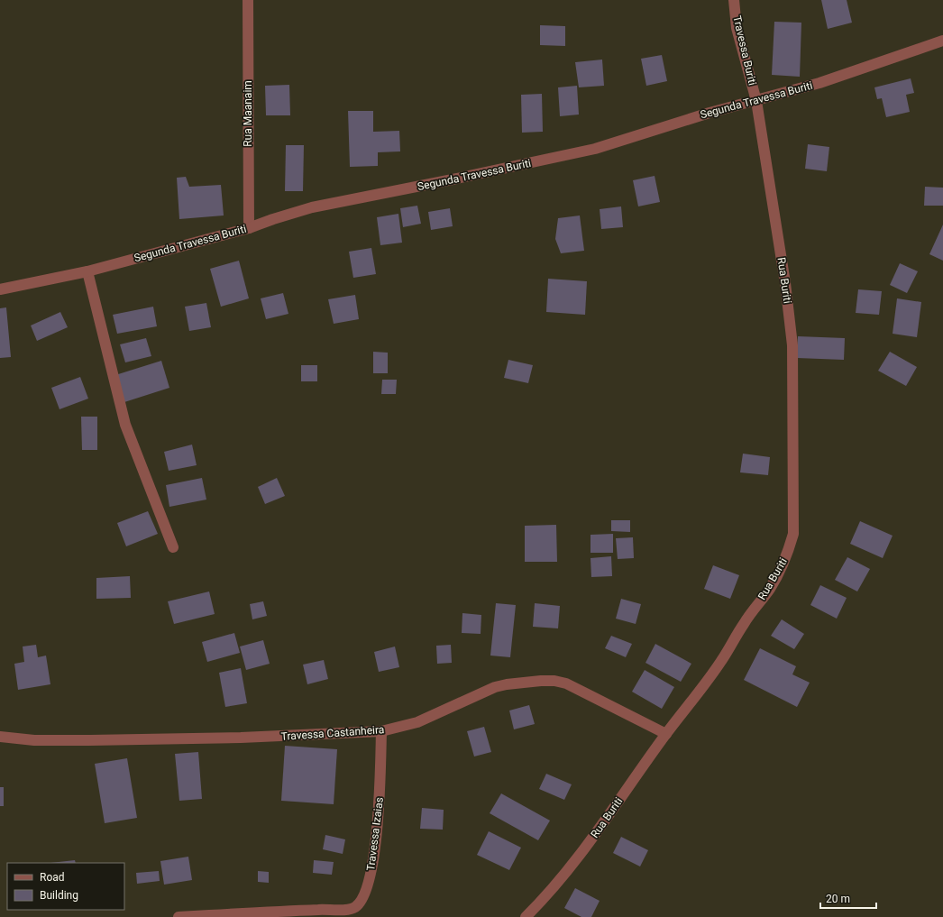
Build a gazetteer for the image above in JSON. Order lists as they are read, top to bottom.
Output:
{
  "streets": {
    "street": [
      "Travessa Buriti",
      "Segunda Travessa Buriti",
      "Rua Maanaim",
      "Rua Buriti",
      "Travessa Castanheira",
      "Travessa Izaias"
    ]
  },
  "crossings": [
    ["Travessa Buriti", "Segunda Travessa Buriti"],
    ["Travessa Buriti", "Rua Buriti"],
    ["Segunda Travessa Buriti", "Rua Maanaim"],
    ["Segunda Travessa Buriti", "Rua Buriti"],
    ["Rua Buriti", "Travessa Castanheira"],
    ["Travessa Castanheira", "Travessa Izaias"]
  ],
  "legend": ["Road", "Building"],
  "scale_bar": "20 m"
}
